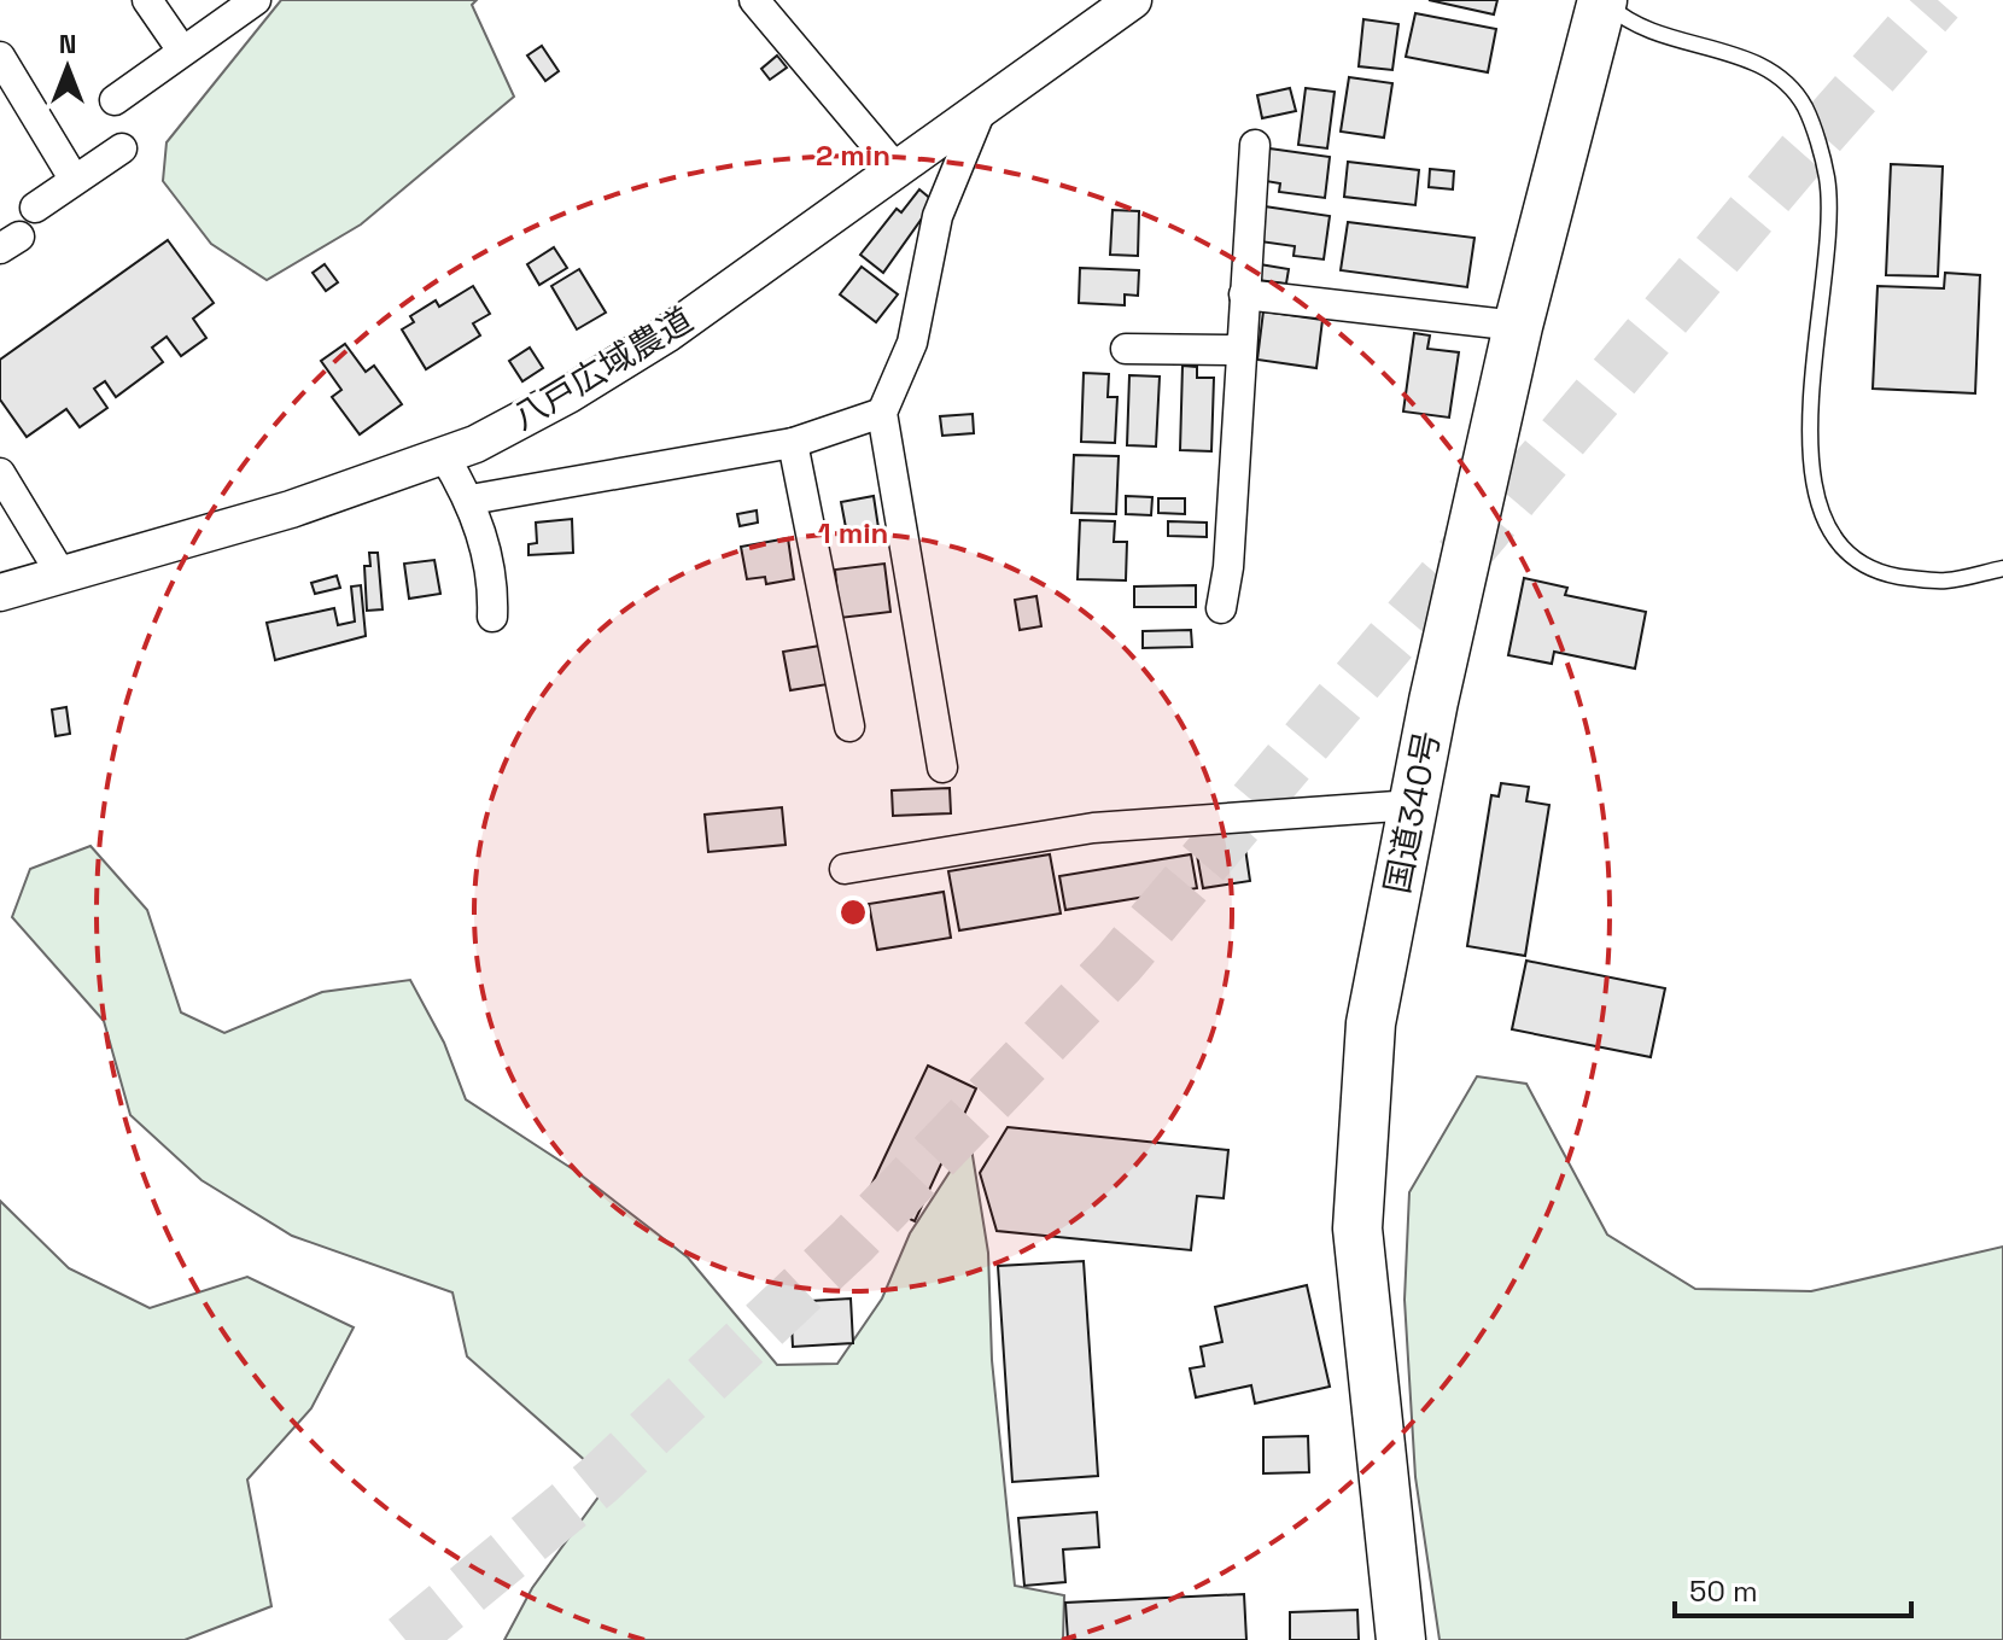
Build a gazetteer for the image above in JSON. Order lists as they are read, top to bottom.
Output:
{
  "streets": {
    "highway": ["国道340号"],
    "street": ["八戸広域農道"]
  },
  "scale_bar": "50 m",
  "north": "top",
  "rings": ["2 min", "1 min"]
}
